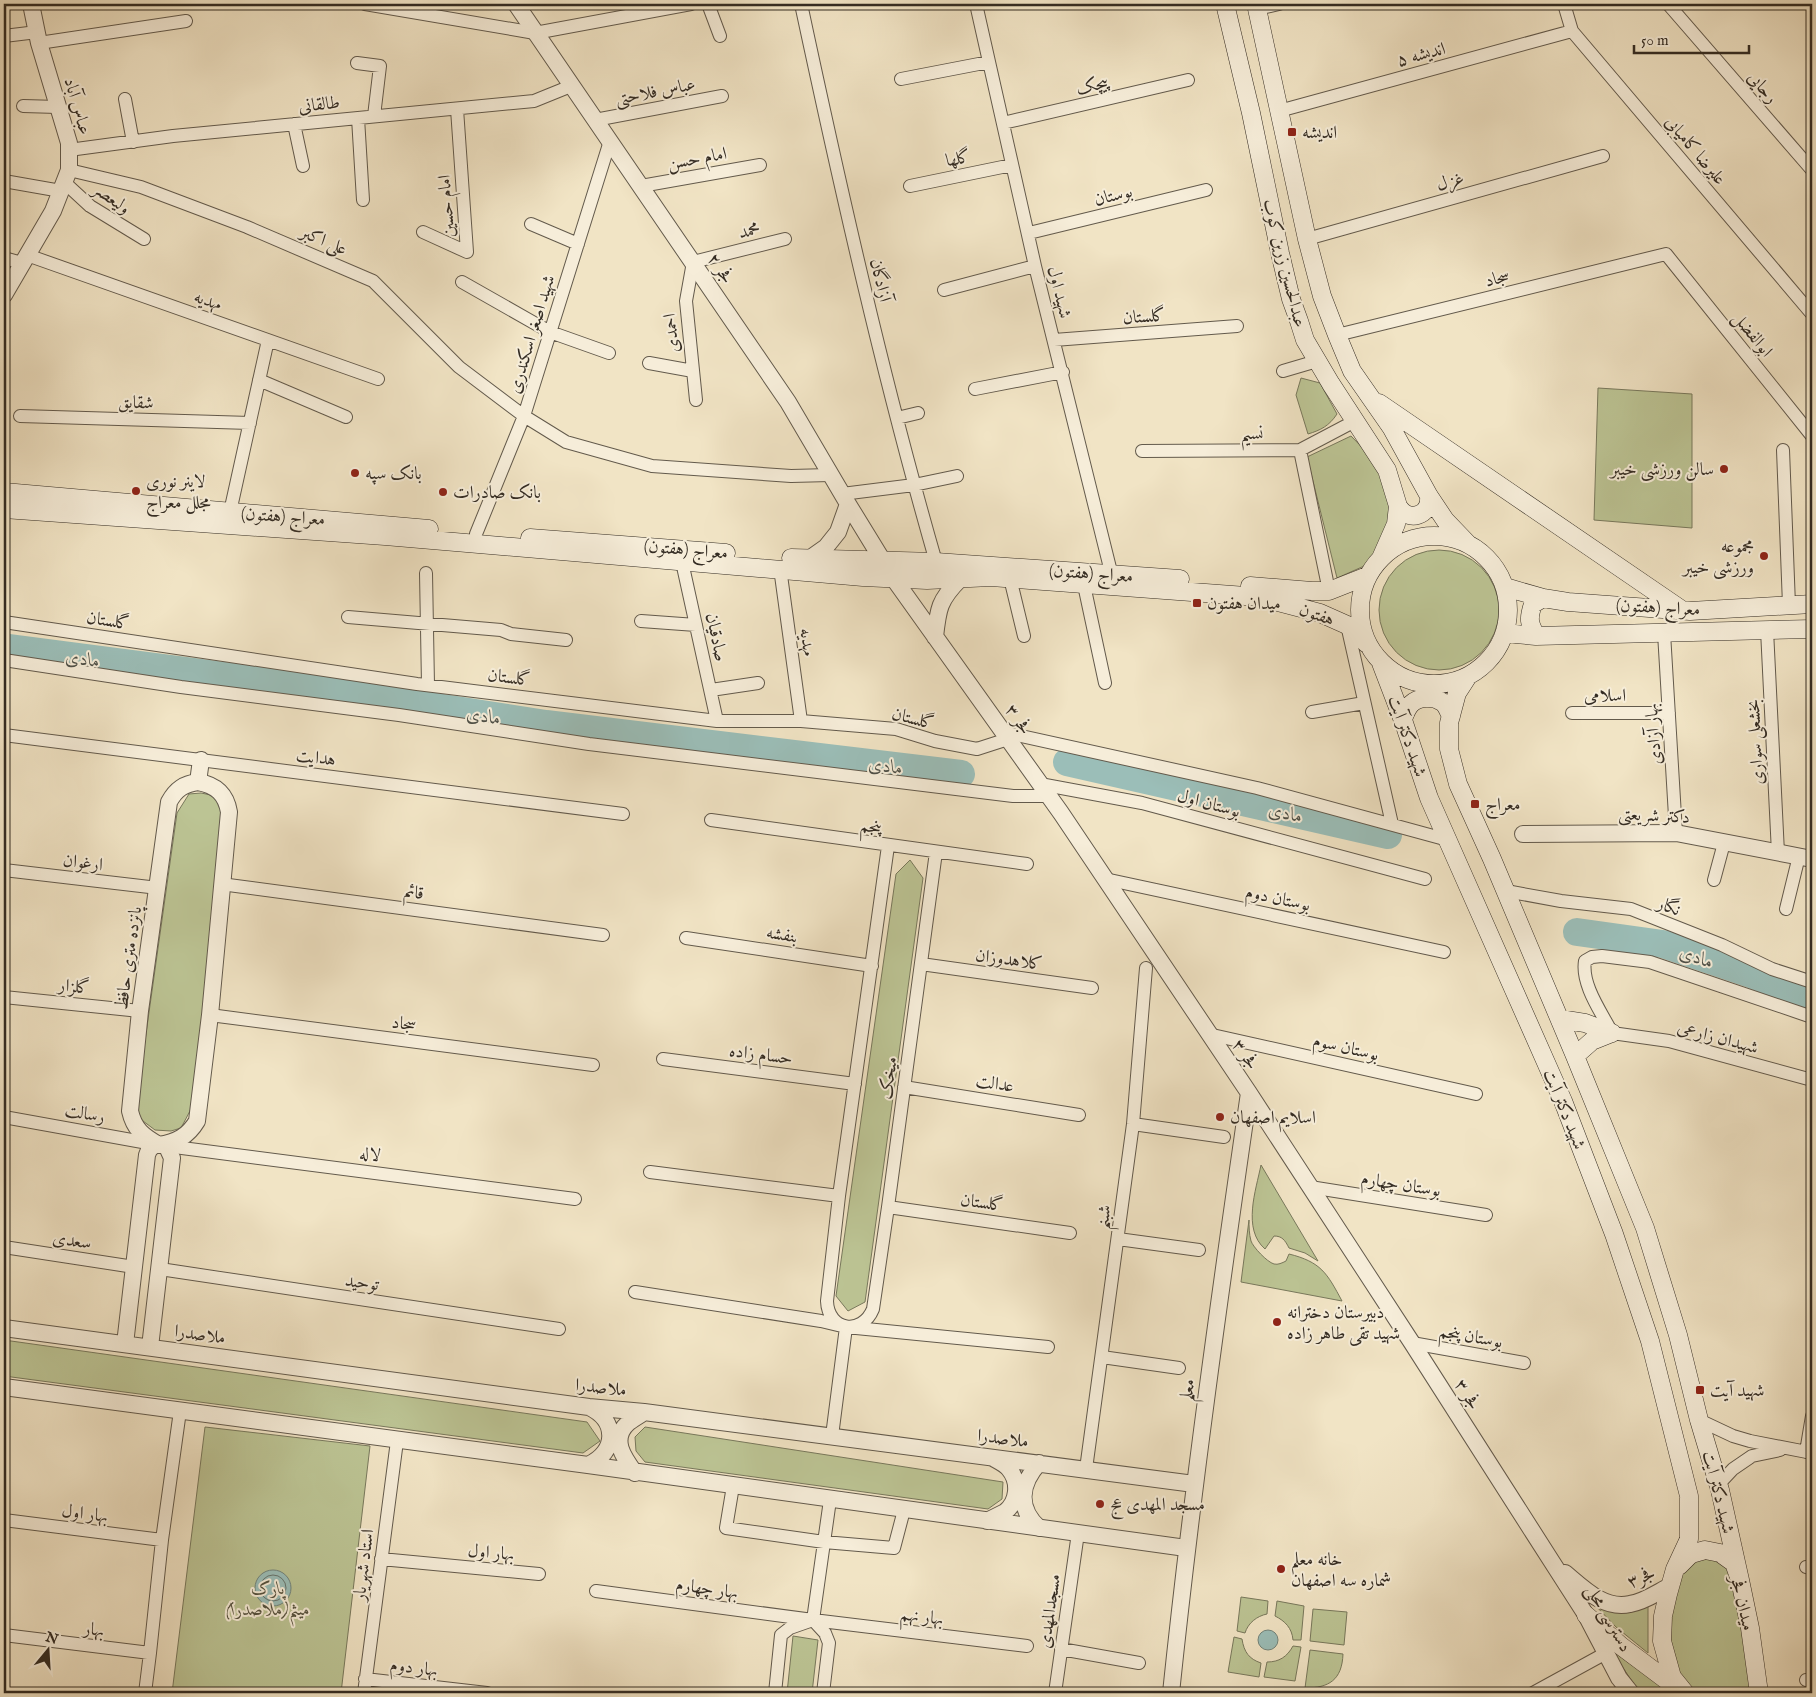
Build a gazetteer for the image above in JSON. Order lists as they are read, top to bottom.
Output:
{
  "streets": {
    "main road": [
      "عبدالحسین زرین کوب",
      "معراج (هفتون)",
      "هفتون",
      "شهید دکتر آیت",
      "میدان فجر"
    ],
    "street": [
      "اندیشه ۵",
      "پیچک",
      "رجایی",
      "عباس فلاحتی",
      "طالقانی",
      "عباس آباد",
      "علیرضا کامیابی",
      "امام حسن",
      "گلها",
      "غزل",
      "بوستان",
      "ولیعصر",
      "امام حسین",
      "محمد",
      "علی اکبر",
      "فجر ۲",
      "سجاد",
      "آزادگان",
      "شهید اول",
      "مهدیه",
      "گلستان",
      "احمدی",
      "شهید اصغر اسکندری",
      "ابوالفضل",
      "شقایق",
      "نسیم",
      "صادقیان",
      "اسلامی",
      "فجر ۳",
      "بهار آزادی",
      "بخشعلی سواری",
      "هدایت",
      "بوستان اول",
      "دکتر شریعتی",
      "پنجم",
      "ارغوان",
      "قائم",
      "بوستان دوم",
      "نگار",
      "بنفشه",
      "پانزده متری حافظ",
      "کلاهدوزان",
      "گلزار",
      "شهیدان زارعی",
      "بوستان سوم",
      "حسام زاده",
      "میخک",
      "عدالت",
      "رسالت",
      "لاله",
      "بوستان چهارم",
      "شبنم",
      "سعدی",
      "توحید",
      "ملاصدرا",
      "بوستان پنجم",
      "معلم",
      "بهار اول",
      "استاد شهریار",
      "فجر۳",
      "بهار چهارم",
      "مسجدالمهدی",
      "بهار نهم",
      "دسترسی محلی",
      "بهار",
      "بهار دوم"
    ]
  },
  "crossings": [
    ["اندیشه ۵", "علیرضا کامیابی"],
    ["اندیشه ۵", "عبدالحسین زرین کوب"],
    ["پیچک", "شهید اول"],
    ["عباس فلاحتی", "فجر ۲"],
    ["طالقانی", "عباس آباد"],
    ["طالقانی", "امام حسین"],
    ["طالقانی", "فجر ۲"],
    ["عباس آباد", "ولیعصر"],
    ["عباس آباد", "علی اکبر"],
    ["عباس آباد", "مهدیه"],
    ["امام حسن", "فجر ۲"],
    ["گلها", "شهید اول"],
    ["غزل", "عبدالحسین زرین کوب"],
    ["بوستان", "شهید اول"],
    ["ولیعصر", "علی اکبر"],
    ["محمد", "فجر ۲"],
    ["محمد", "احمدی"],
    ["علی اکبر", "فجر ۲"],
    ["علی اکبر", "شهید اصغر اسکندری"],
    ["عبدالحسین زرین کوب", "سجاد"],
    ["عبدالحسین زرین کوب", "نسیم"],
    ["عبدالحسین زرین کوب", "معراج (هفتون)"],
    ["عبدالحسین زرین کوب", "هفتون"],
    ["عبدالحسین زرین کوب", "شهید دکتر آیت"],
    ["فجر ۲", "احمدی"],
    ["فجر ۲", "شهید اصغر اسکندری"],
    ["فجر ۲", "معراج (هفتون)"],
    ["فجر ۲", "فجر ۳"],
    ["سجاد", "ابوالفضل"],
    ["آزادگان", "معراج (هفتون)"],
    ["شهید اول", "گلستان"],
    ["شهید اول", "معراج (هفتون)"],
    ["مهدیه", "گلستان"],
    ["مهدیه", "معراج (هفتون)"],
    ["گلستان", "صادقیان"],
    ["گلستان", "فجر ۳"],
    ["گلستان", "میخک"],
    ["شهید اصغر اسکندری", "معراج (هفتون)"],
    ["معراج (هفتون)", "هفتون"],
    ["معراج (هفتون)", "صادقیان"],
    ["معراج (هفتون)", "فجر ۳"],
    ["معراج (هفتون)", "بهار آزادی"],
    ["معراج (هفتون)", "شهید دکتر آیت"],
    ["معراج (هفتون)", "بخشعلی سواری"],
    ["هفتون", "شهید دکتر آیت"],
    ["اسلامی", "بهار آزادی"],
    ["فجر ۳", "بوستان اول"],
    ["فجر ۳", "بوستان دوم"],
    ["فجر ۳", "بوستان سوم"],
    ["فجر ۳", "بوستان چهارم"],
    ["فجر ۳", "بوستان پنجم"],
    ["فجر ۳", "معلم"],
    ["فجر ۳", "فجر۳"],
    ["فجر ۳", "دسترسی محلی"],
    ["بهار آزادی", "دکتر شریعتی"],
    ["شهید دکتر آیت", "نگار"],
    ["شهید دکتر آیت", "میدان فجر"],
    ["بخشعلی سواری", "دکتر شریعتی"],
    ["پنجم", "میخک"],
    ["ارغوان", "پانزده متری حافظ"],
    ["بنفشه", "میخک"],
    ["پانزده متری حافظ", "گلزار"],
    ["پانزده متری حافظ", "رسالت"],
    ["پانزده متری حافظ", "لاله"],
    ["کلاهدوزان", "میخک"],
    ["حسام زاده", "میخک"],
    ["میخک", "عدالت"],
    ["رسالت", "لاله"],
    ["شبنم", "ملاصدرا"],
    ["ملاصدرا", "معلم"],
    ["بهار اول", "استاد شهریار"],
    ["استاد شهریار", "بهار دوم"],
    ["فجر۳", "دسترسی محلی"],
    ["بهار چهارم", "بهار نهم"]
  ],
  "water": ["مادی"],
  "parks": ["پارک میثم(ملاصدرا)"],
  "places": {
    "transit": [
      "اندیشه",
      "میدان هفتون",
      "معراج",
      "شهید آیت"
    ],
    "other": [
      "سالن ورزشی خیبر",
      "بانک سپه",
      "لاینر نوری مجلل معراج",
      "بانک صادرات",
      "مجموعه ورزشی خیبر",
      "اسلایم اصفهان",
      "دبیرستان دخترانه شهید تقی طاهر زاده",
      "مسجد المهدی عج",
      "خانه معلم شماره سه اصفهان"
    ]
  },
  "scale_bar": "50 m",
  "north": "top"
}
